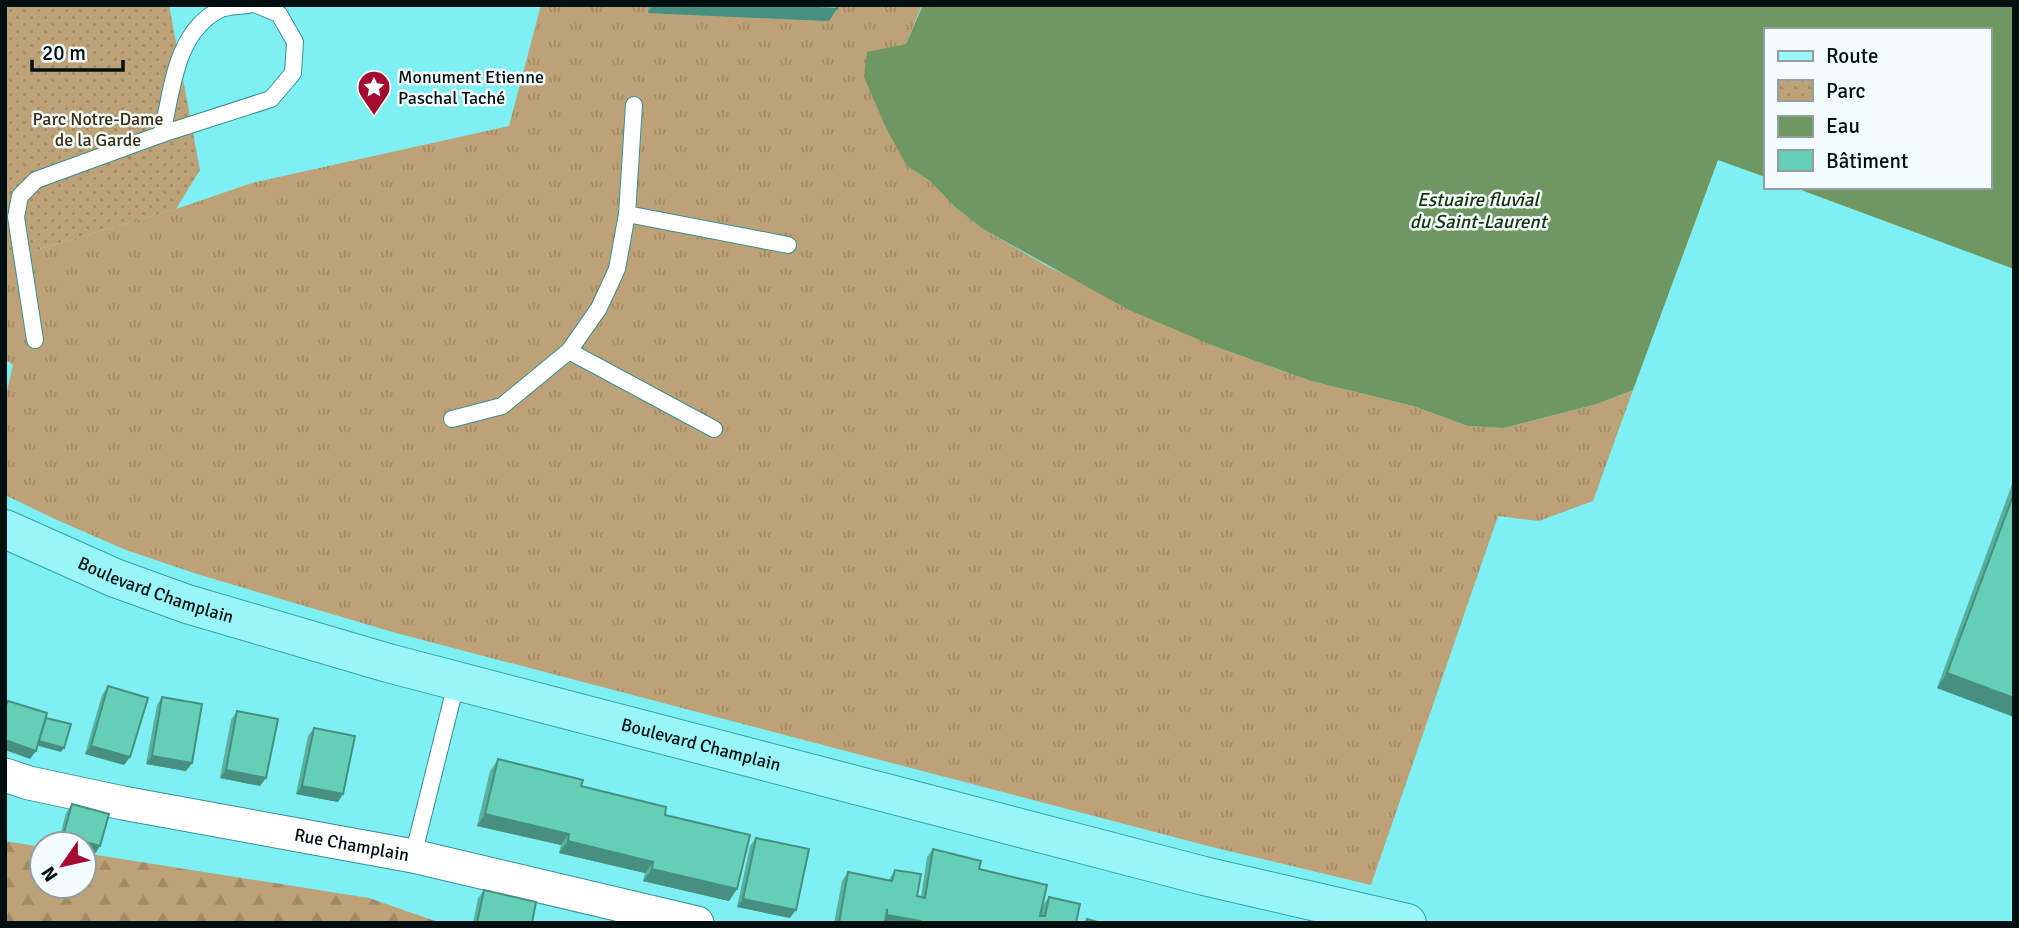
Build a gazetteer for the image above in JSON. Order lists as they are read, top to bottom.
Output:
{
  "streets": {
    "main road": ["Boulevard Champlain"],
    "street": ["Rue Champlain"]
  },
  "water": ["Estuaire fluvial du Saint-Laurent"],
  "parks": ["Parc Notre-Dame de la Garde"],
  "places": {
    "place": ["Monument Etienne Paschal Taché"]
  },
  "legend": [
    "Route",
    "Parc",
    "Eau",
    "Bâtiment"
  ],
  "scale_bar": "20 m",
  "north": "bottom left"
}
